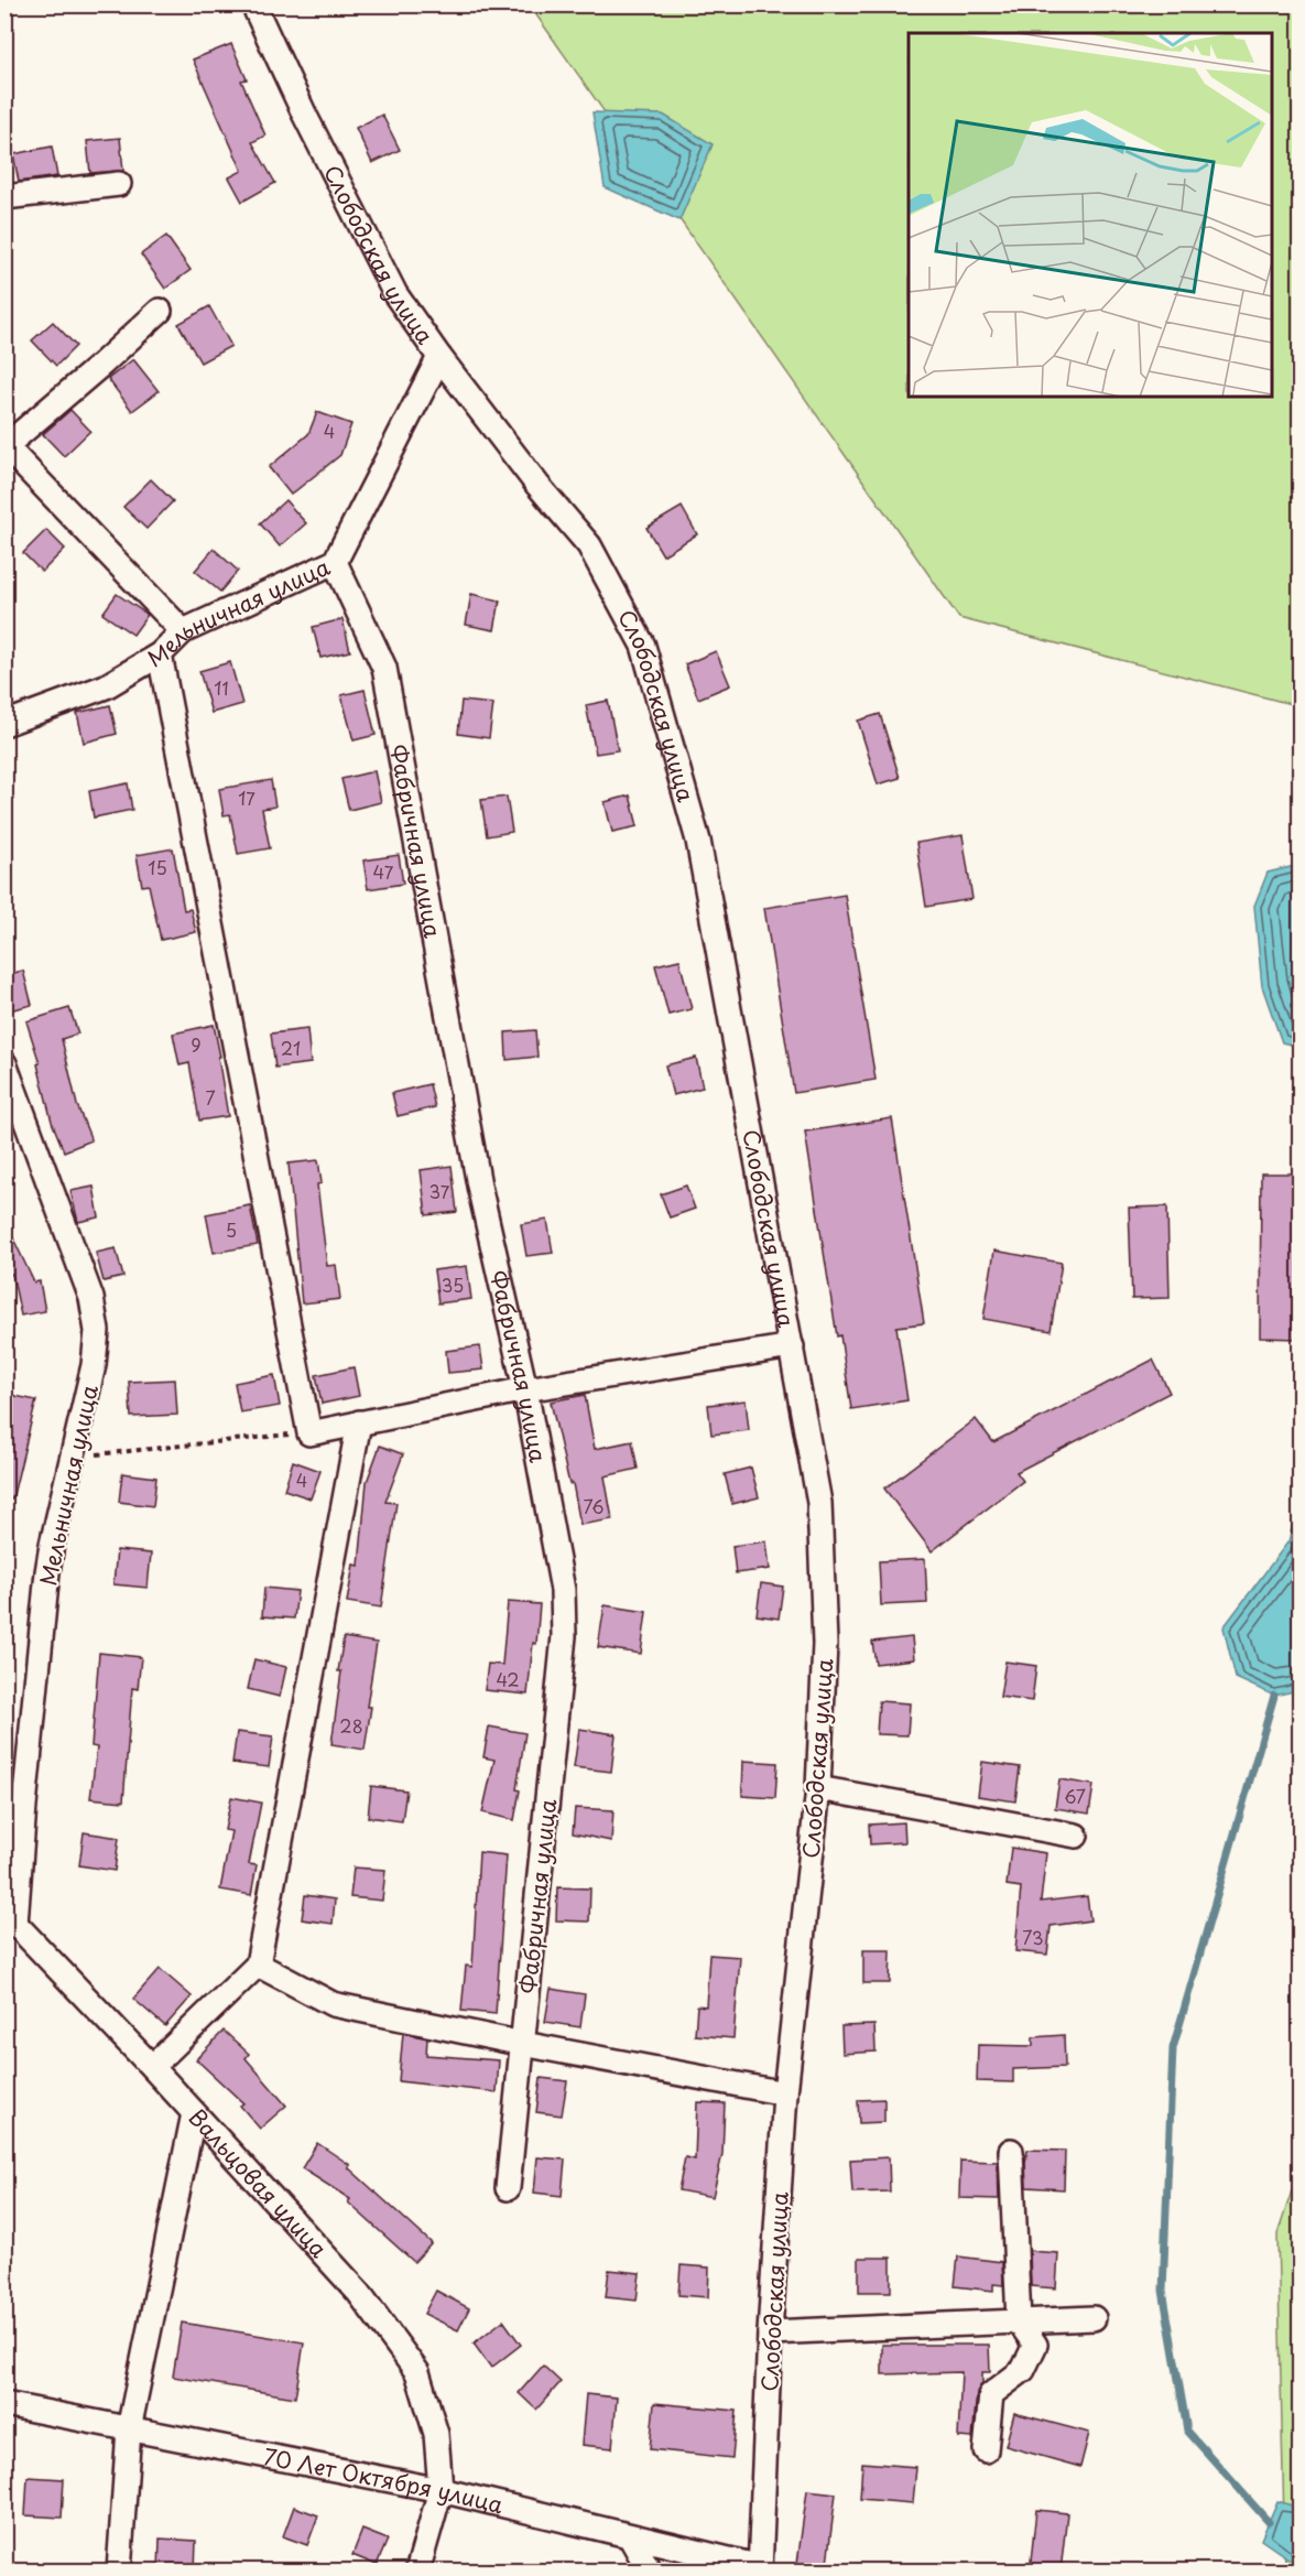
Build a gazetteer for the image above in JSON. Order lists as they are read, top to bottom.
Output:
{
  "streets": {
    "street": [
      "Слободская улица",
      "Мельничная улица",
      "Фабричная улица",
      "Вальцовая улица",
      "70 Лет Октября улица"
    ]
  },
  "crossings": [
    ["Слободская улица", "Мельничная улица"],
    ["Слободская улица", "70 Лет Октября улица"],
    ["Мельничная улица", "Фабричная улица"],
    ["Мельничная улица", "Вальцовая улица"],
    ["Вальцовая улица", "70 Лет Октября улица"]
  ],
  "house_numbers": [
    "4",
    "11",
    "17",
    "15",
    "47",
    "9",
    "21",
    "7",
    "37",
    "5",
    "35",
    "4",
    "76",
    "42",
    "28",
    "67",
    "73"
  ]
}
